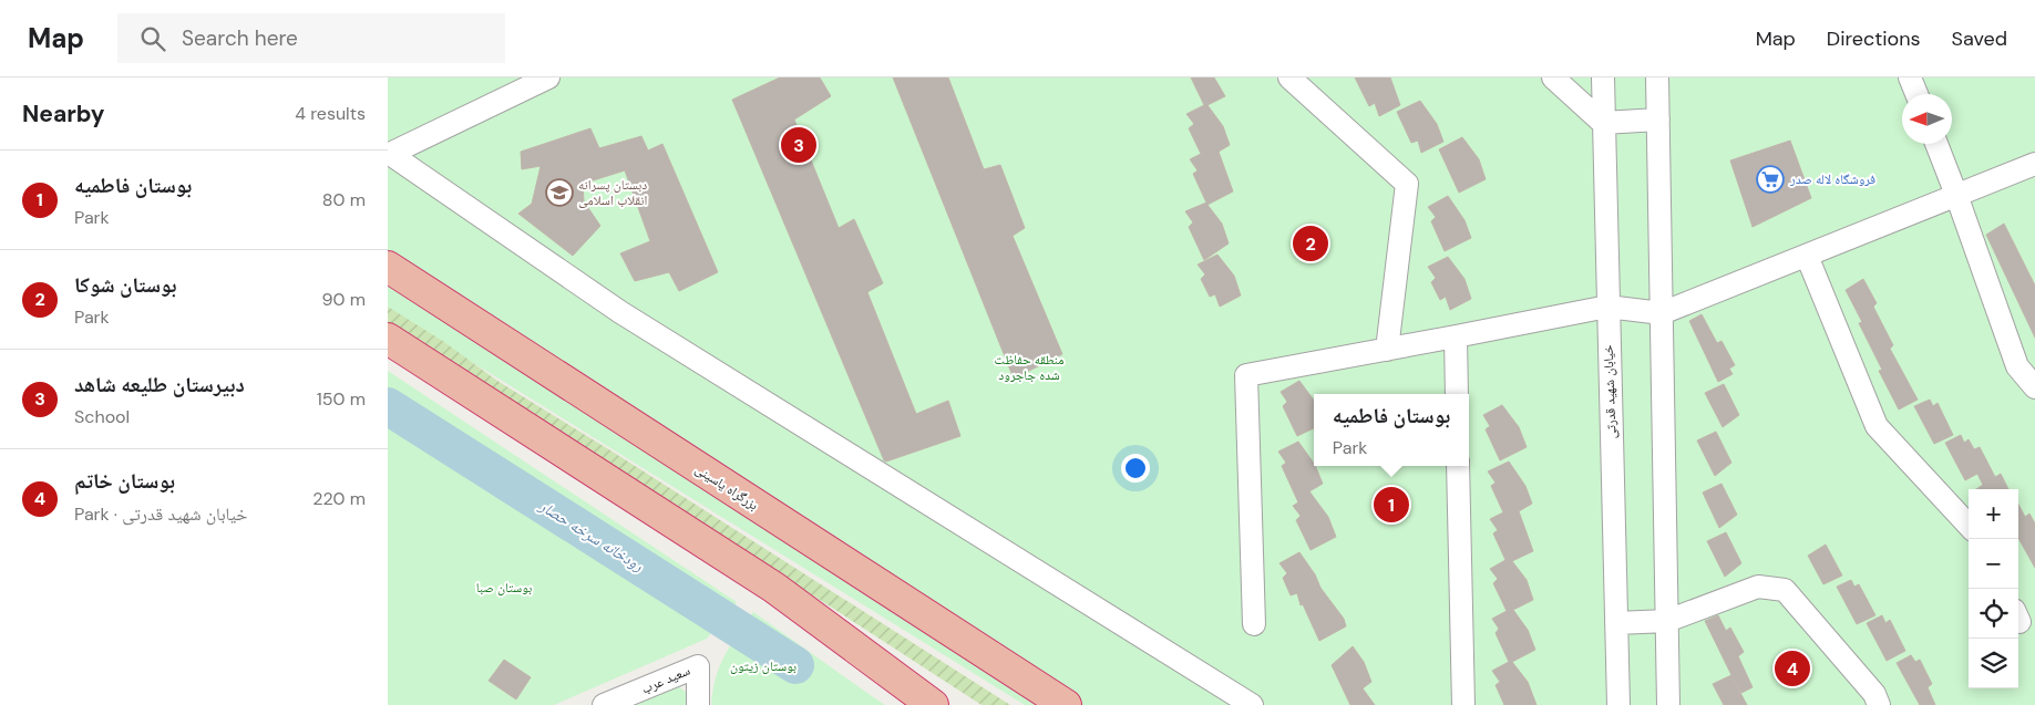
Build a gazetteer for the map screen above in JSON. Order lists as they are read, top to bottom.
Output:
{
  "streets": {
    "highway": ["بزرگراه یاسینی"],
    "street": ["خیابان شهید قدرتی", "سعید عرب"]
  },
  "water": ["رودخانه سرخه حصار"],
  "parks": ["منطقه حفاظت شده جاجرود", "بوستان صبا", "بوستان زیتون"],
  "places": {
    "supermarket": ["فروشگاه لاله صدر"],
    "school or university": ["دبستان پسرانه انقلاب اسلامی"]
  },
  "north": "left",
  "page": {
    "header": "Map",
    "search": "Search here",
    "nav": ["Map", "Directions", "Saved"],
    "heading": ["Nearby", "4 results"],
    "pins": [
      "3",
      "2",
      "1",
      "4"
    ],
    "list": [
      {
        "mark": "1",
        "name": "بوستان فاطمیه",
        "note": "Park",
        "value": "80 m"
      },
      {
        "mark": "2",
        "name": "بوستان شوکا",
        "note": "Park",
        "value": "90 m"
      },
      {
        "mark": "3",
        "name": "دبیرستان طلیعه شاهد",
        "note": "School",
        "value": "150 m"
      },
      {
        "mark": "4",
        "name": "بوستان خاتم",
        "note": "Park · خیابان شهید قدرتی",
        "value": "220 m"
      }
    ],
    "popup": ["بوستان فاطمیه", "Park"],
    "map_buttons": ["+", "−"]
  }
}
